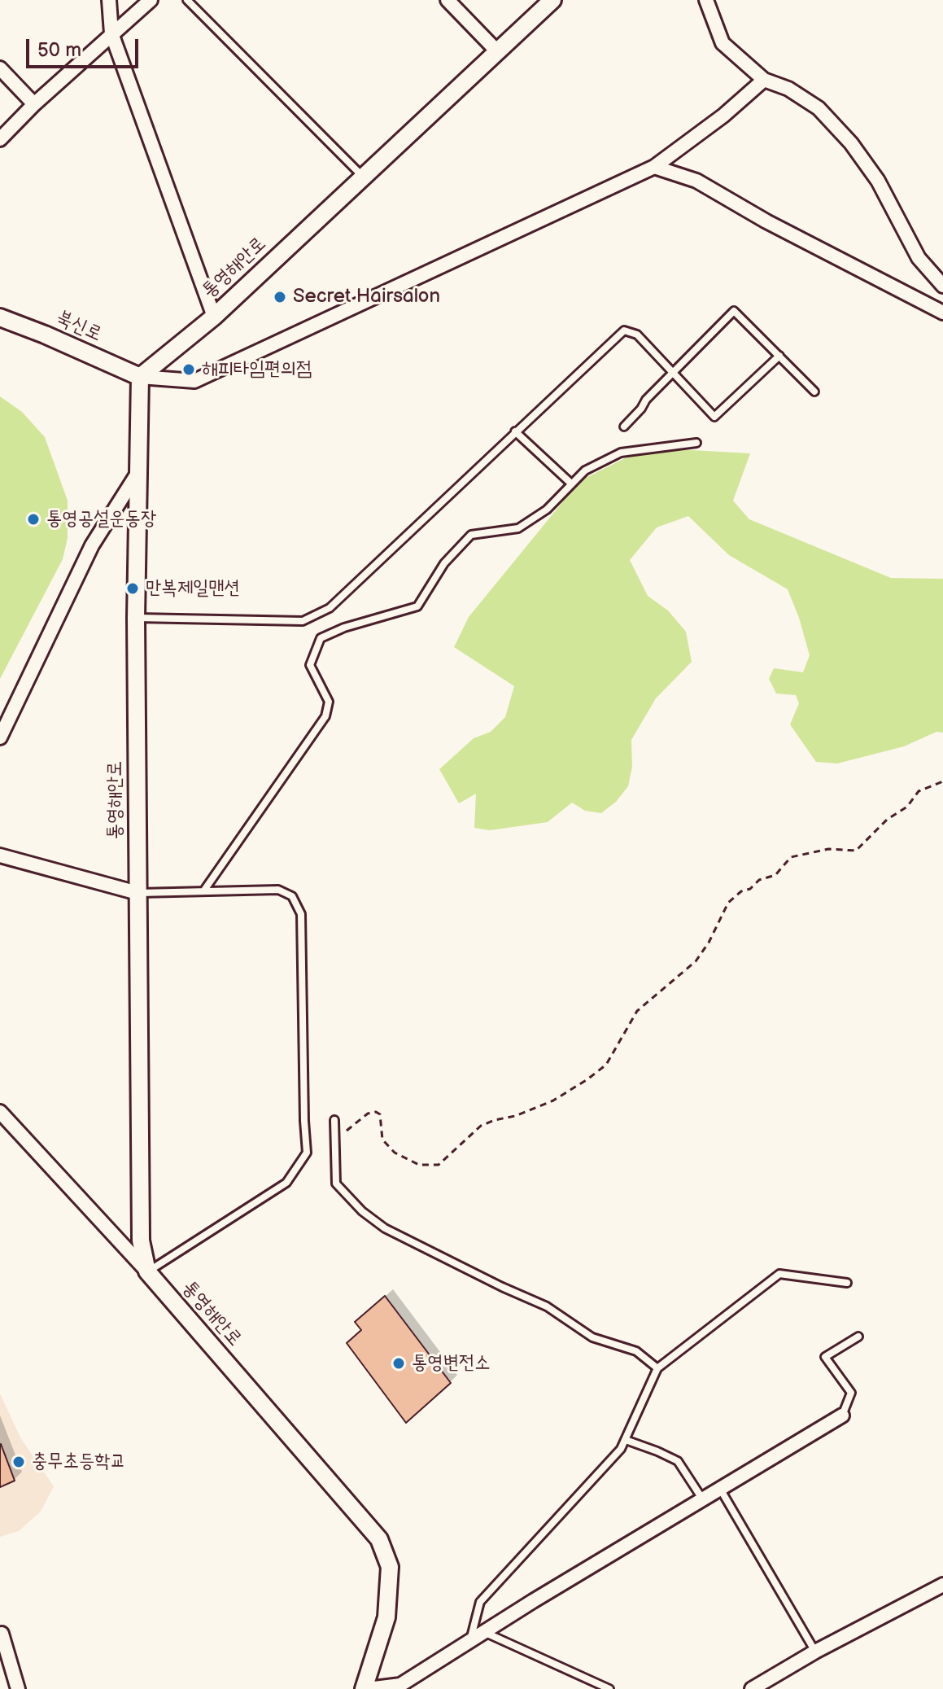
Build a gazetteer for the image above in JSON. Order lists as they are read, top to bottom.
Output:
{
  "streets": {
    "street": ["통영해안로", "북신로"]
  },
  "crossings": [
    ["통영해안로", "북신로"]
  ],
  "places": [
    "Secret Hairsalon",
    "해피타임편의점",
    "통영공설운동장",
    "만복제일맨션",
    "통영변전소",
    "충무초등학교"
  ],
  "scale_bar": "50 m"
}
